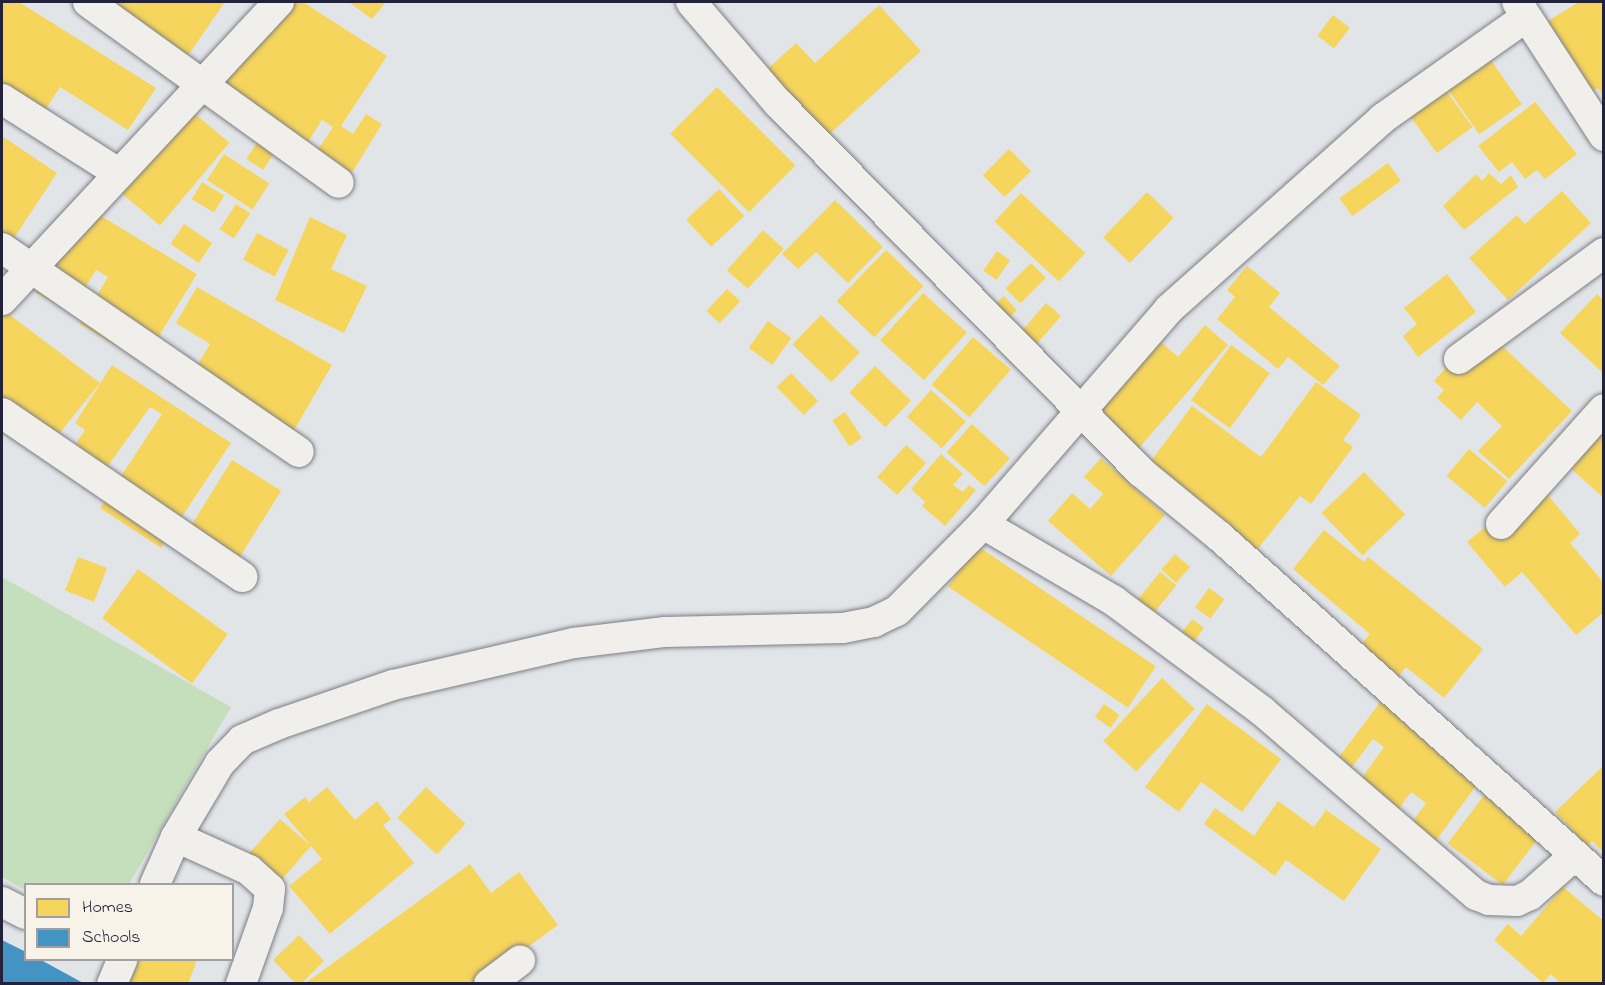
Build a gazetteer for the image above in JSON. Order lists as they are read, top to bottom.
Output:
{
  "legend": ["Homes", "Schools"]
}
